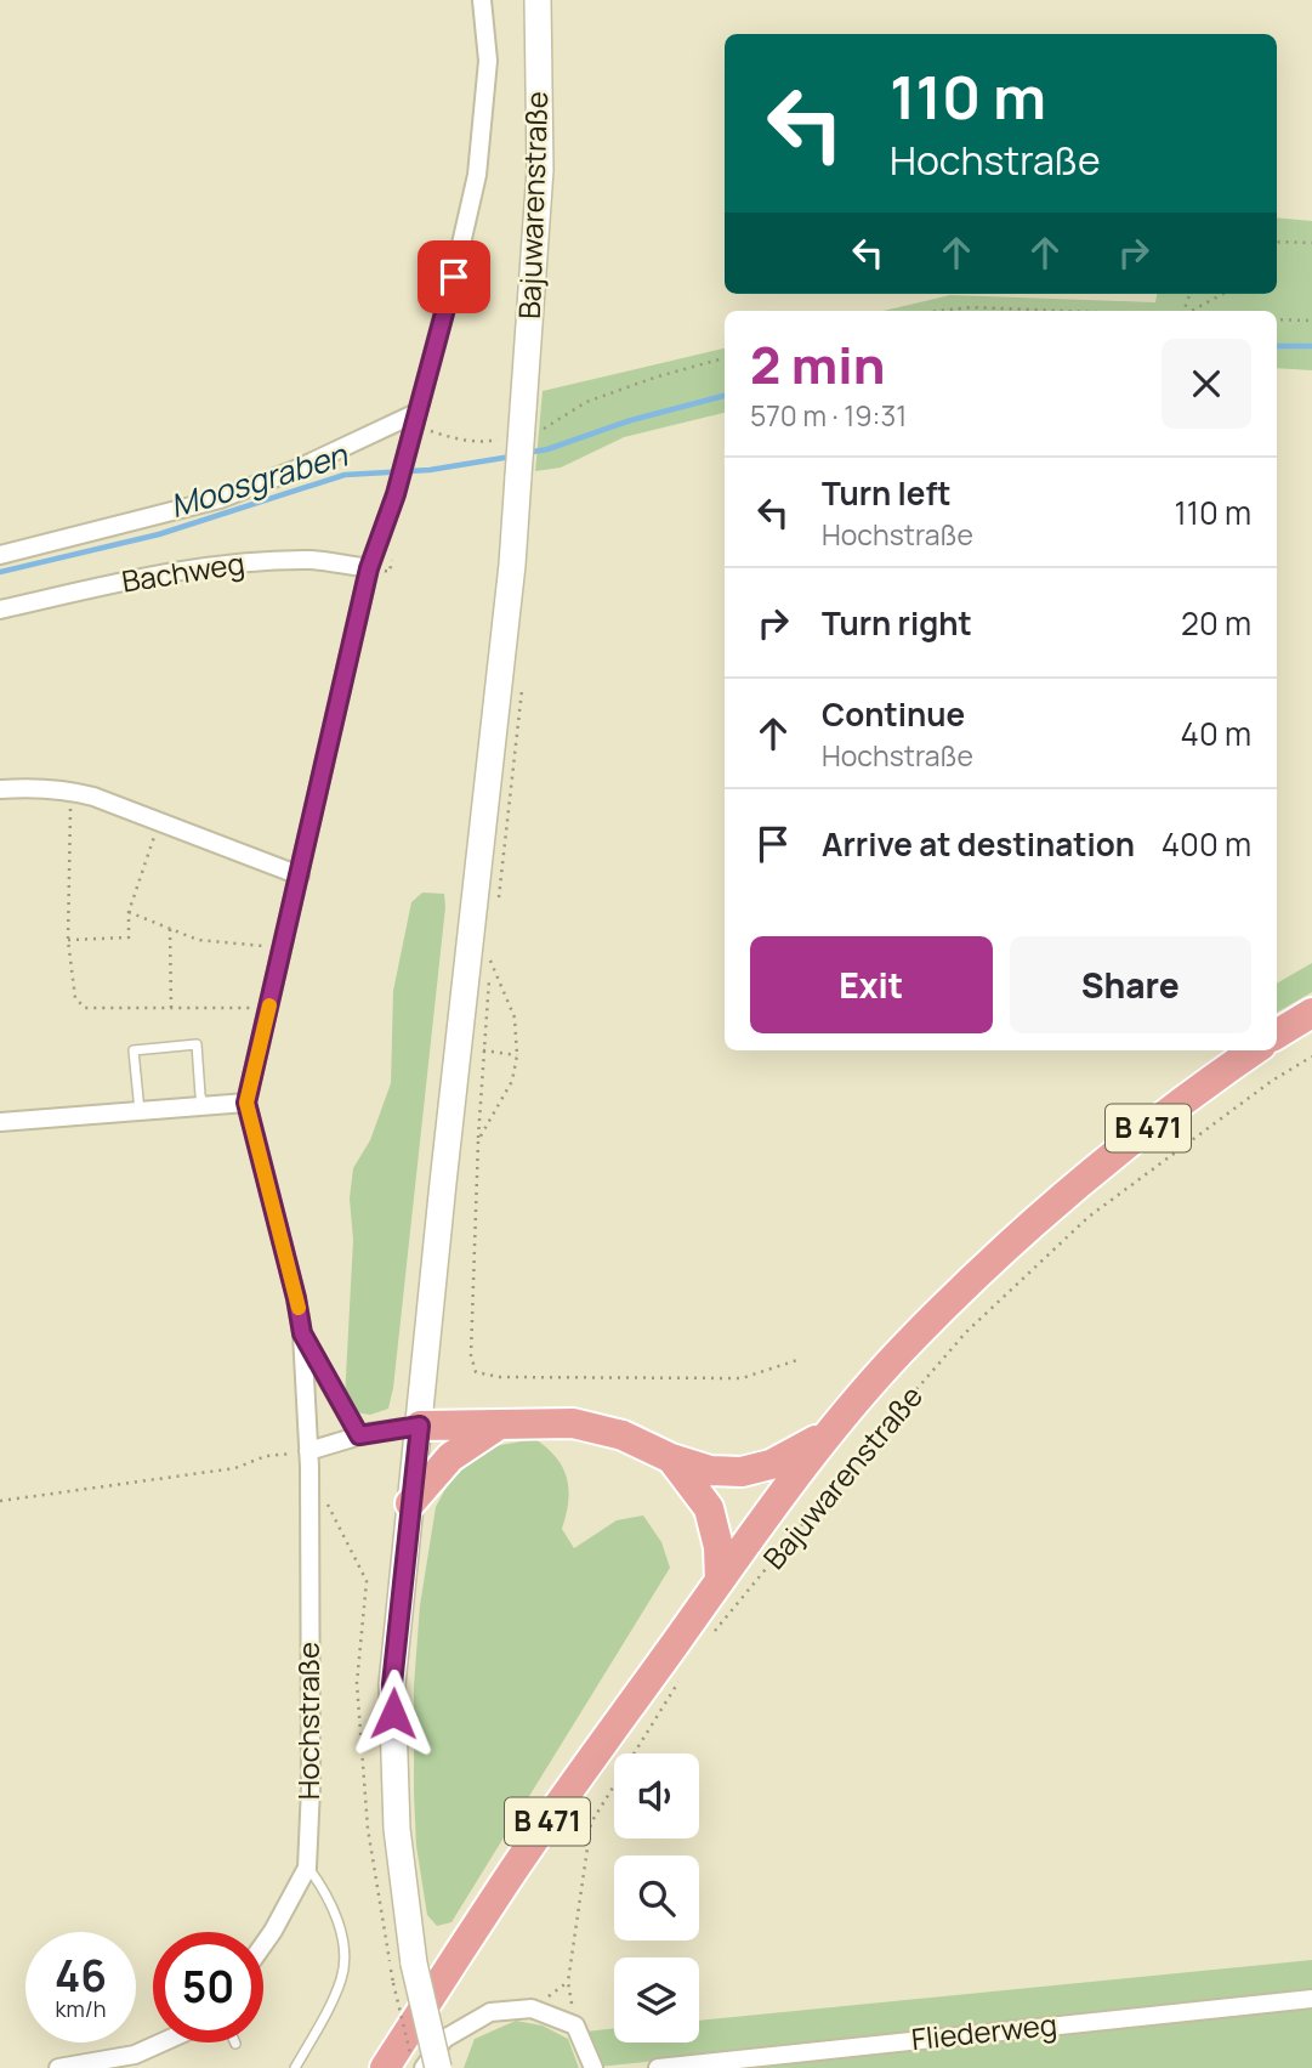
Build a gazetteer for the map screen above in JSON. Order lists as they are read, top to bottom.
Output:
{
  "streets": {
    "highway": ["B 471"],
    "main road": ["Bajuwarenstraße"],
    "street": ["Bachweg", "Hochstraße", "Fliederweg"]
  },
  "crossings": [
    ["Bachweg", "Hochstraße"]
  ],
  "water": ["Moosgraben"],
  "page": {
    "turn": ["110 m", "Hochstraße"],
    "heading": ["2 min", "570 m · 19:31"],
    "list": [
      {
        "name": "Turn left",
        "note": "Hochstraße",
        "value": "110 m"
      },
      {
        "name": "Turn right",
        "value": "20 m"
      },
      {
        "name": "Continue",
        "note": "Hochstraße",
        "value": "40 m"
      },
      {
        "name": "Arrive at destination",
        "value": "400 m"
      }
    ],
    "buttons": ["Exit", "Share"],
    "speed": "46 km/h",
    "limit": "50"
  }
}
